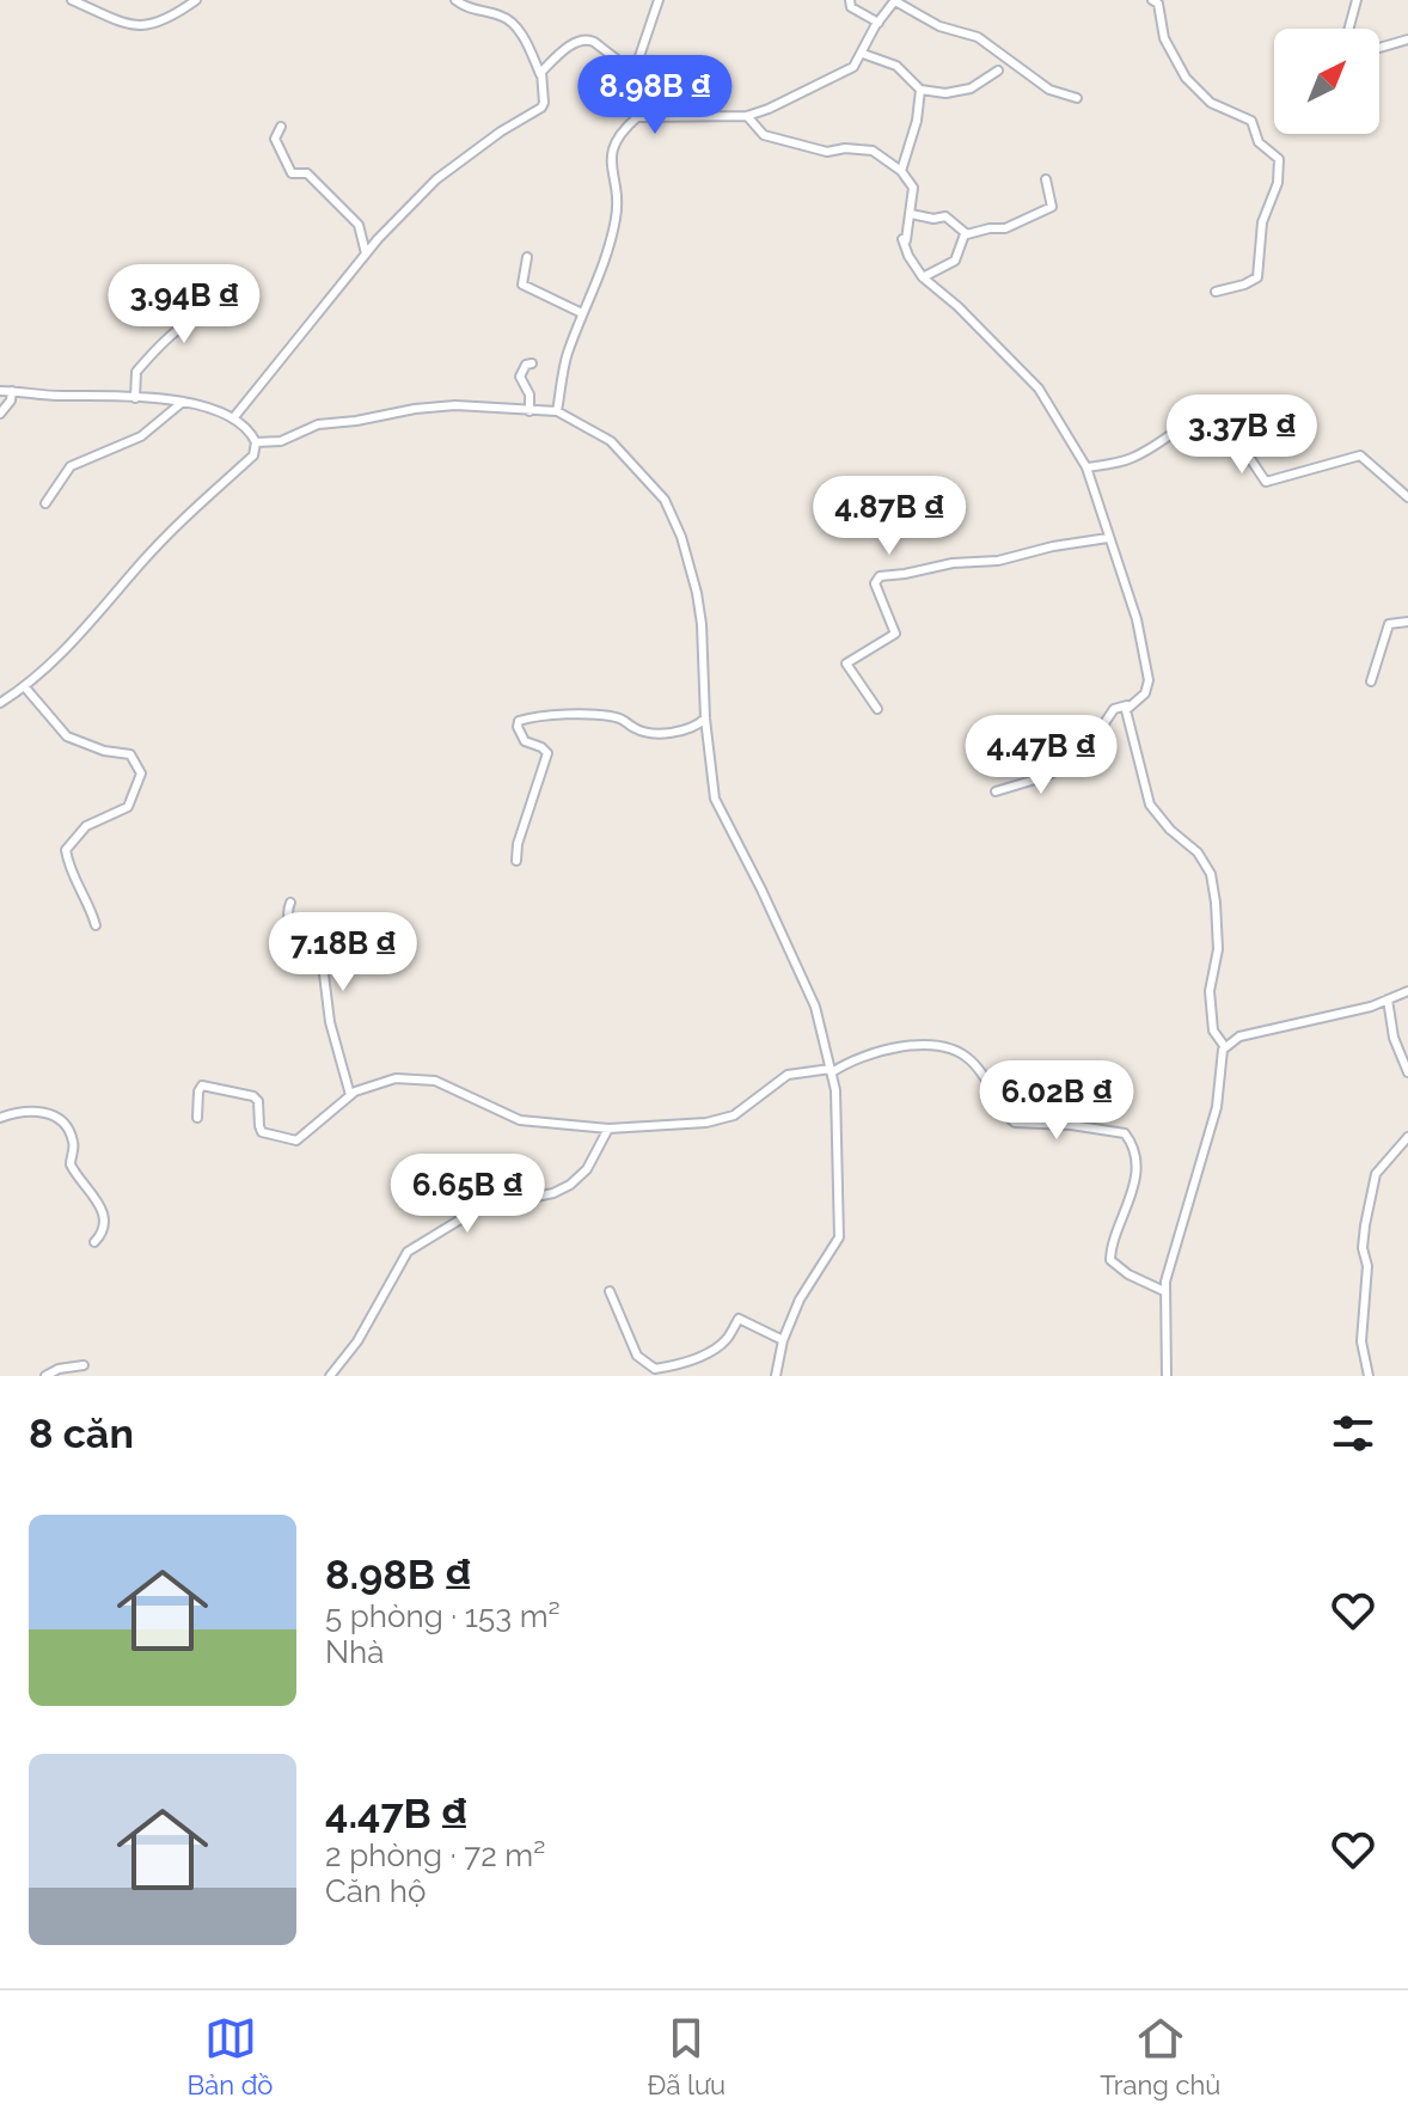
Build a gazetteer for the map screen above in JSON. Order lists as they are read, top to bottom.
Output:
{
  "north": "top right",
  "page": {
    "price": [
      "8.98B ₫",
      "3.94B ₫",
      "3.37B ₫",
      "4.87B ₫",
      "4.47B ₫",
      "7.18B ₫",
      "6.02B ₫",
      "6.65B ₫"
    ],
    "heading": "8 căn",
    "list": [
      {
        "name": "8.98B ₫",
        "note": "5 phòng · 153 m² · Nhà"
      },
      {
        "name": "4.47B ₫",
        "note": "2 phòng · 72 m² · Căn hộ"
      }
    ],
    "tabs": ["Bản đồ", "Đã lưu", "Trang chủ"]
  }
}
